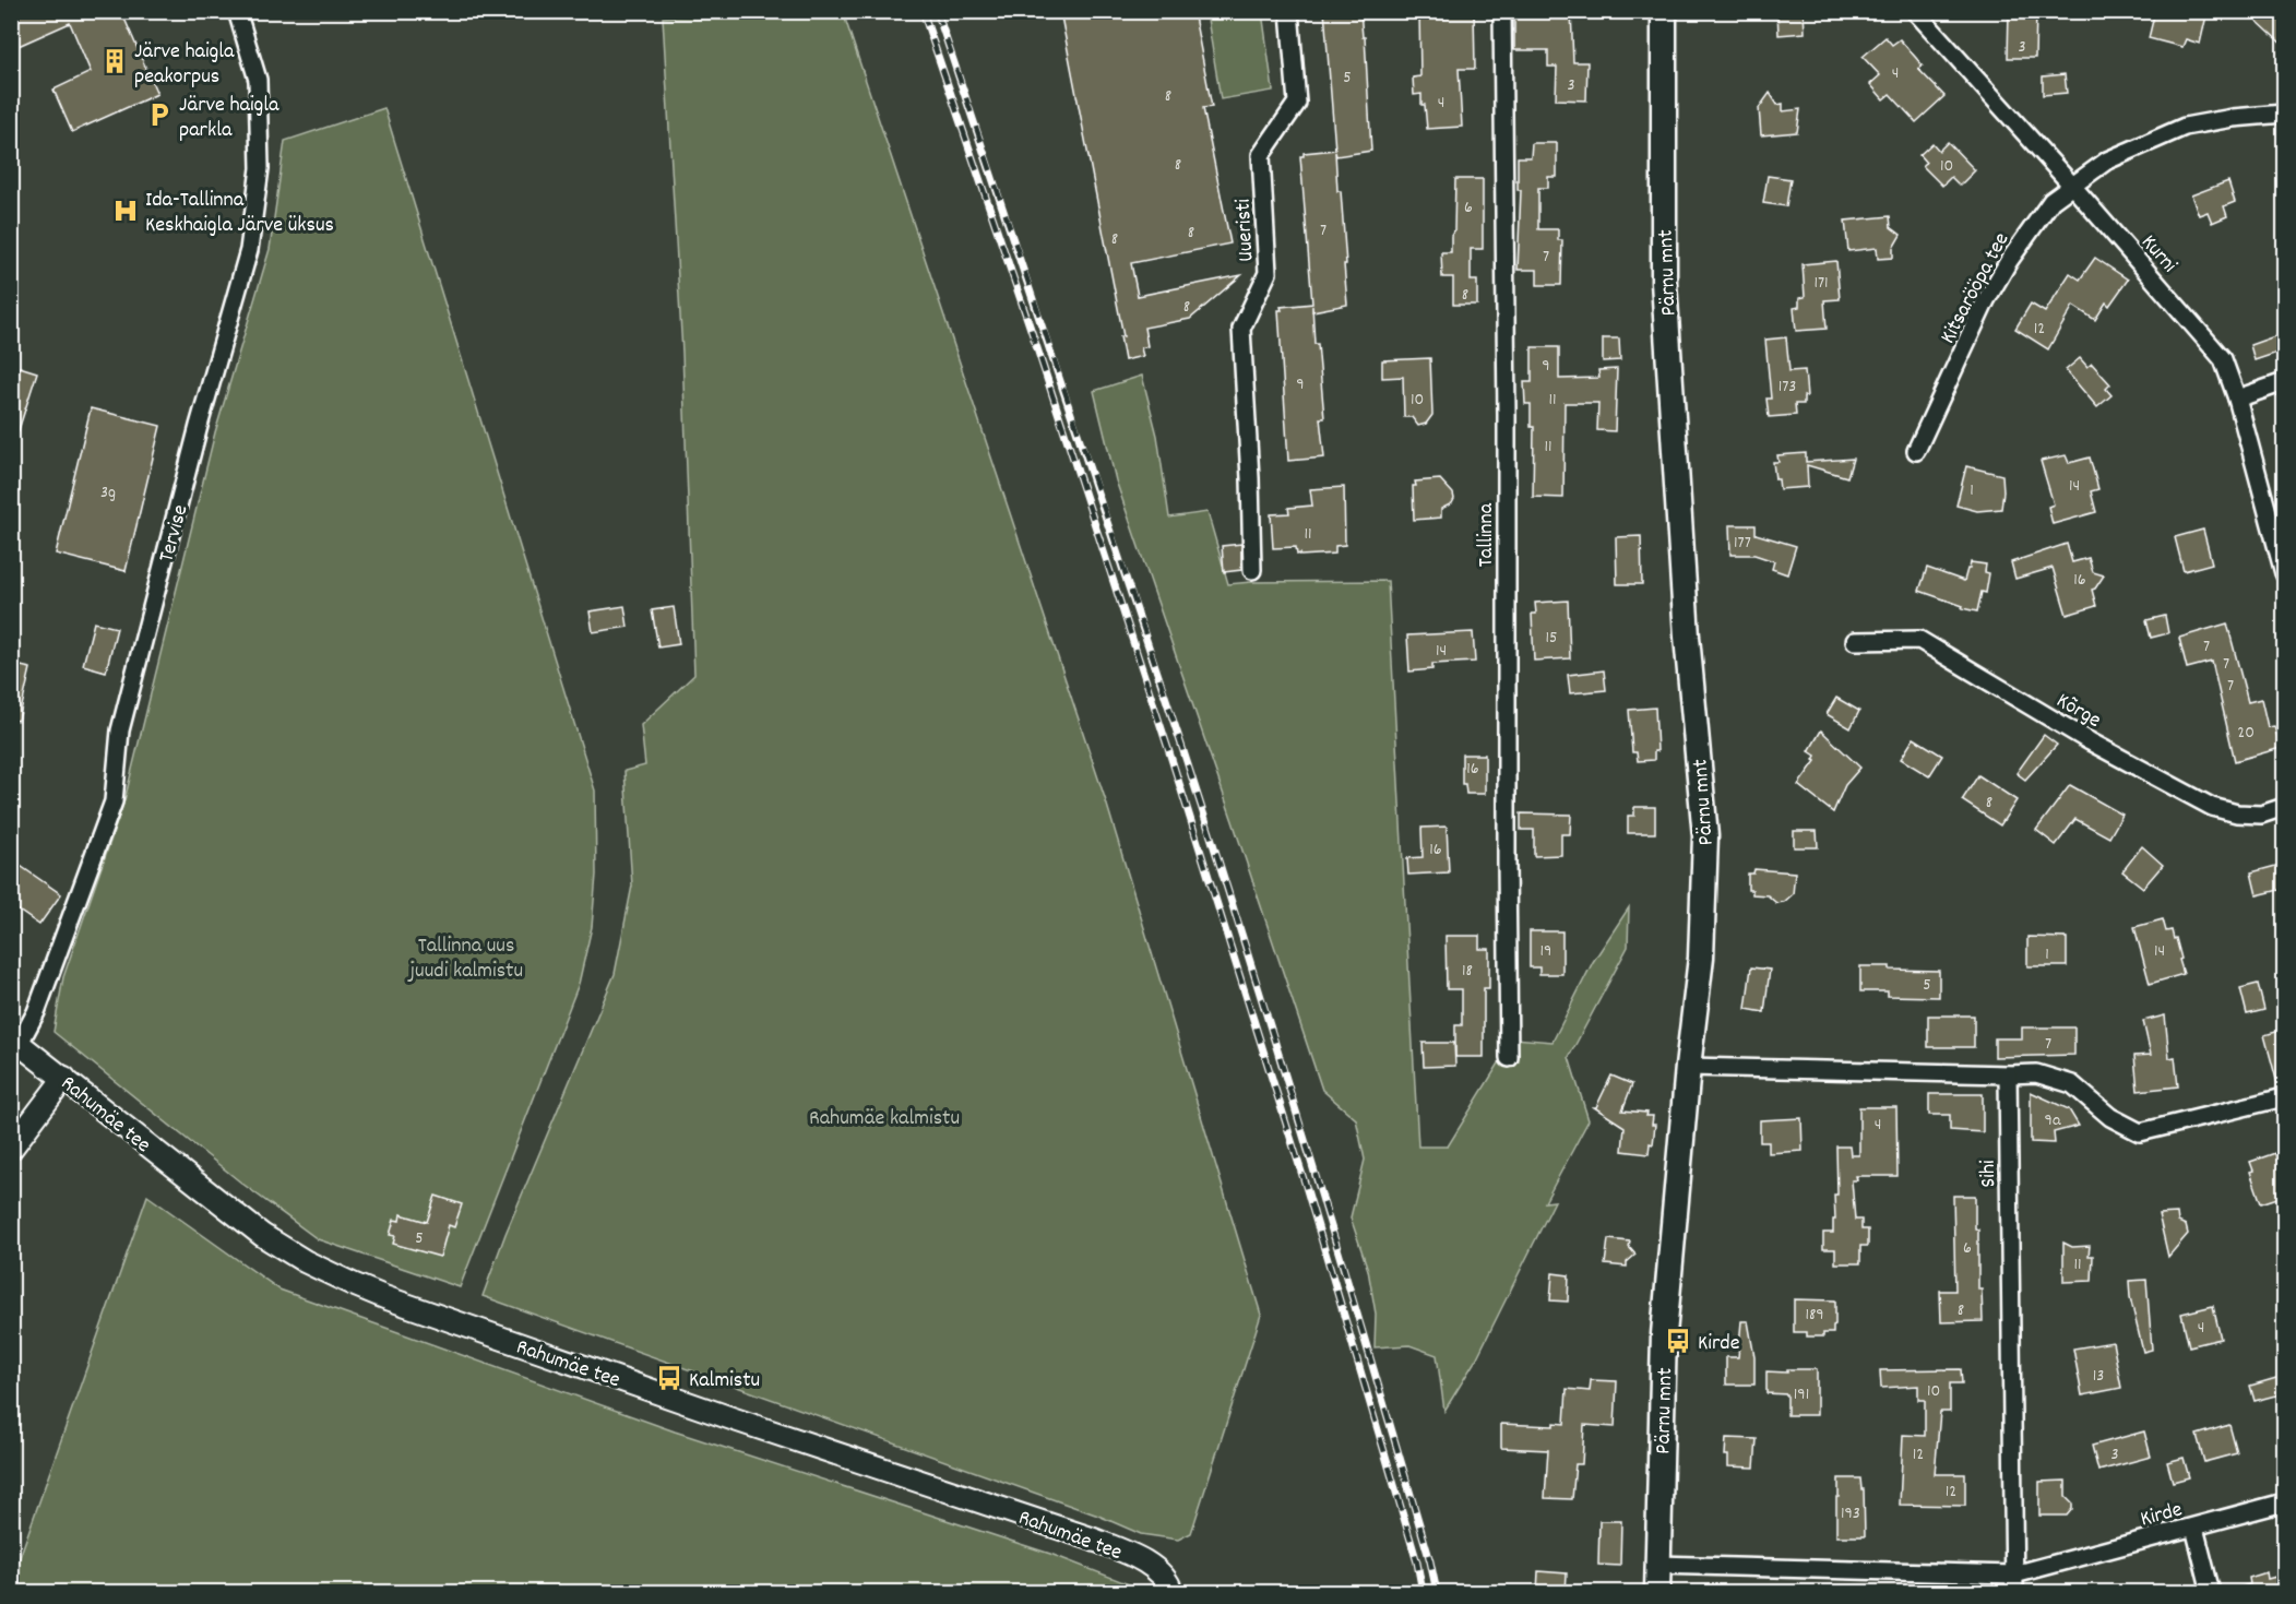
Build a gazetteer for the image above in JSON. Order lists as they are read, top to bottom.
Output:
{
  "streets": {
    "main road": ["Pärnu mnt"],
    "street": [
      "Uueristi",
      "Kurni",
      "Kitsarööpa tee",
      "Tervise",
      "Tallinna",
      "Kõrge",
      "Rahumäe tee",
      "Sihi",
      "Kirde"
    ]
  },
  "crossings": [
    ["Kurni", "Kitsarööpa tee"],
    ["Pärnu mnt", "Kirde"],
    ["Tervise", "Rahumäe tee"],
    ["Sihi", "Kirde"]
  ],
  "parks": ["Tallinna uus juudi kalmistu", "Rahumäe kalmistu"],
  "places": {
    "building": ["Järve haigla peakorpus"],
    "parking": ["Järve haigla parkla"],
    "hospital": ["Ida-Tallinna Keskhaigla Järve üksus"],
    "bus stop": ["Kirde", "Kalmistu"]
  },
  "house_numbers": [
    "3",
    "4",
    "5",
    "3",
    "8",
    "4",
    "8",
    "10",
    "6",
    "7",
    "8",
    "8",
    "7",
    "171",
    "8",
    "8",
    "12",
    "9",
    "9",
    "173",
    "10",
    "11",
    "11",
    "14",
    "1",
    "3g",
    "11",
    "177",
    "16",
    "15",
    "7",
    "14",
    "7",
    "7",
    "20",
    "16",
    "8",
    "16",
    "19",
    "14",
    "1",
    "18",
    "5",
    "7",
    "9a",
    "4",
    "5",
    "6",
    "11",
    "8",
    "189",
    "4",
    "13",
    "10",
    "191",
    "12",
    "3",
    "12",
    "193"
  ]
}
